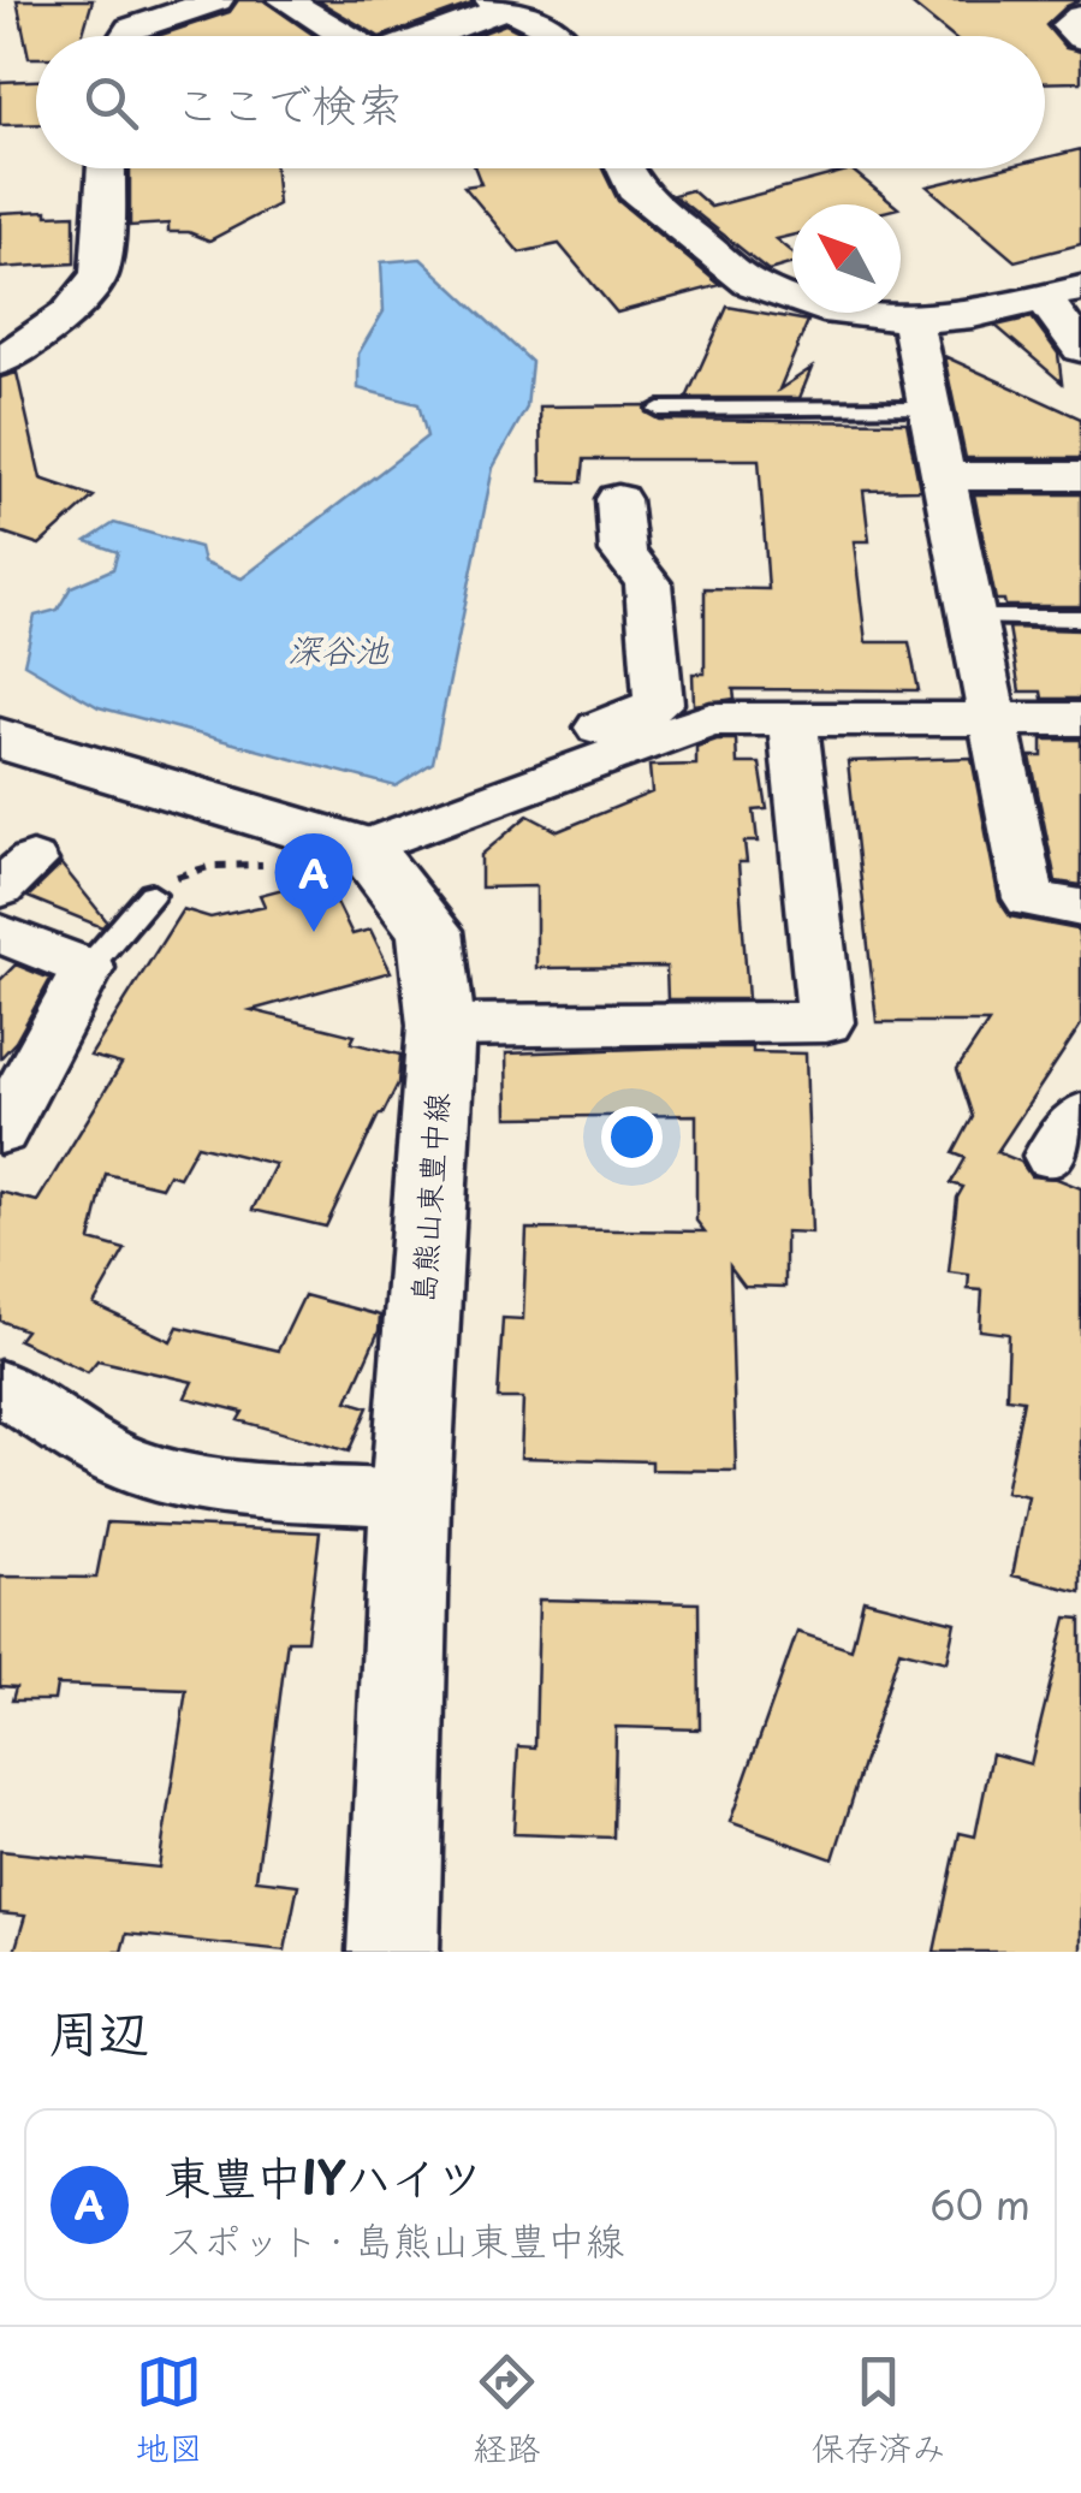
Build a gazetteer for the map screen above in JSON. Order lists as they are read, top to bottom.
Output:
{
  "streets": {
    "street": ["島熊山東豊中線"]
  },
  "water": ["深谷池"],
  "north": "top left",
  "page": {
    "search": "ここで検索",
    "pins": "A",
    "heading": "周辺",
    "list": [
      {
        "mark": "A",
        "name": "東豊中IYハイツ",
        "note": "スポット · 島熊山東豊中線",
        "value": "60 m"
      }
    ],
    "nav": ["地図", "経路", "保存済み"]
  }
}
